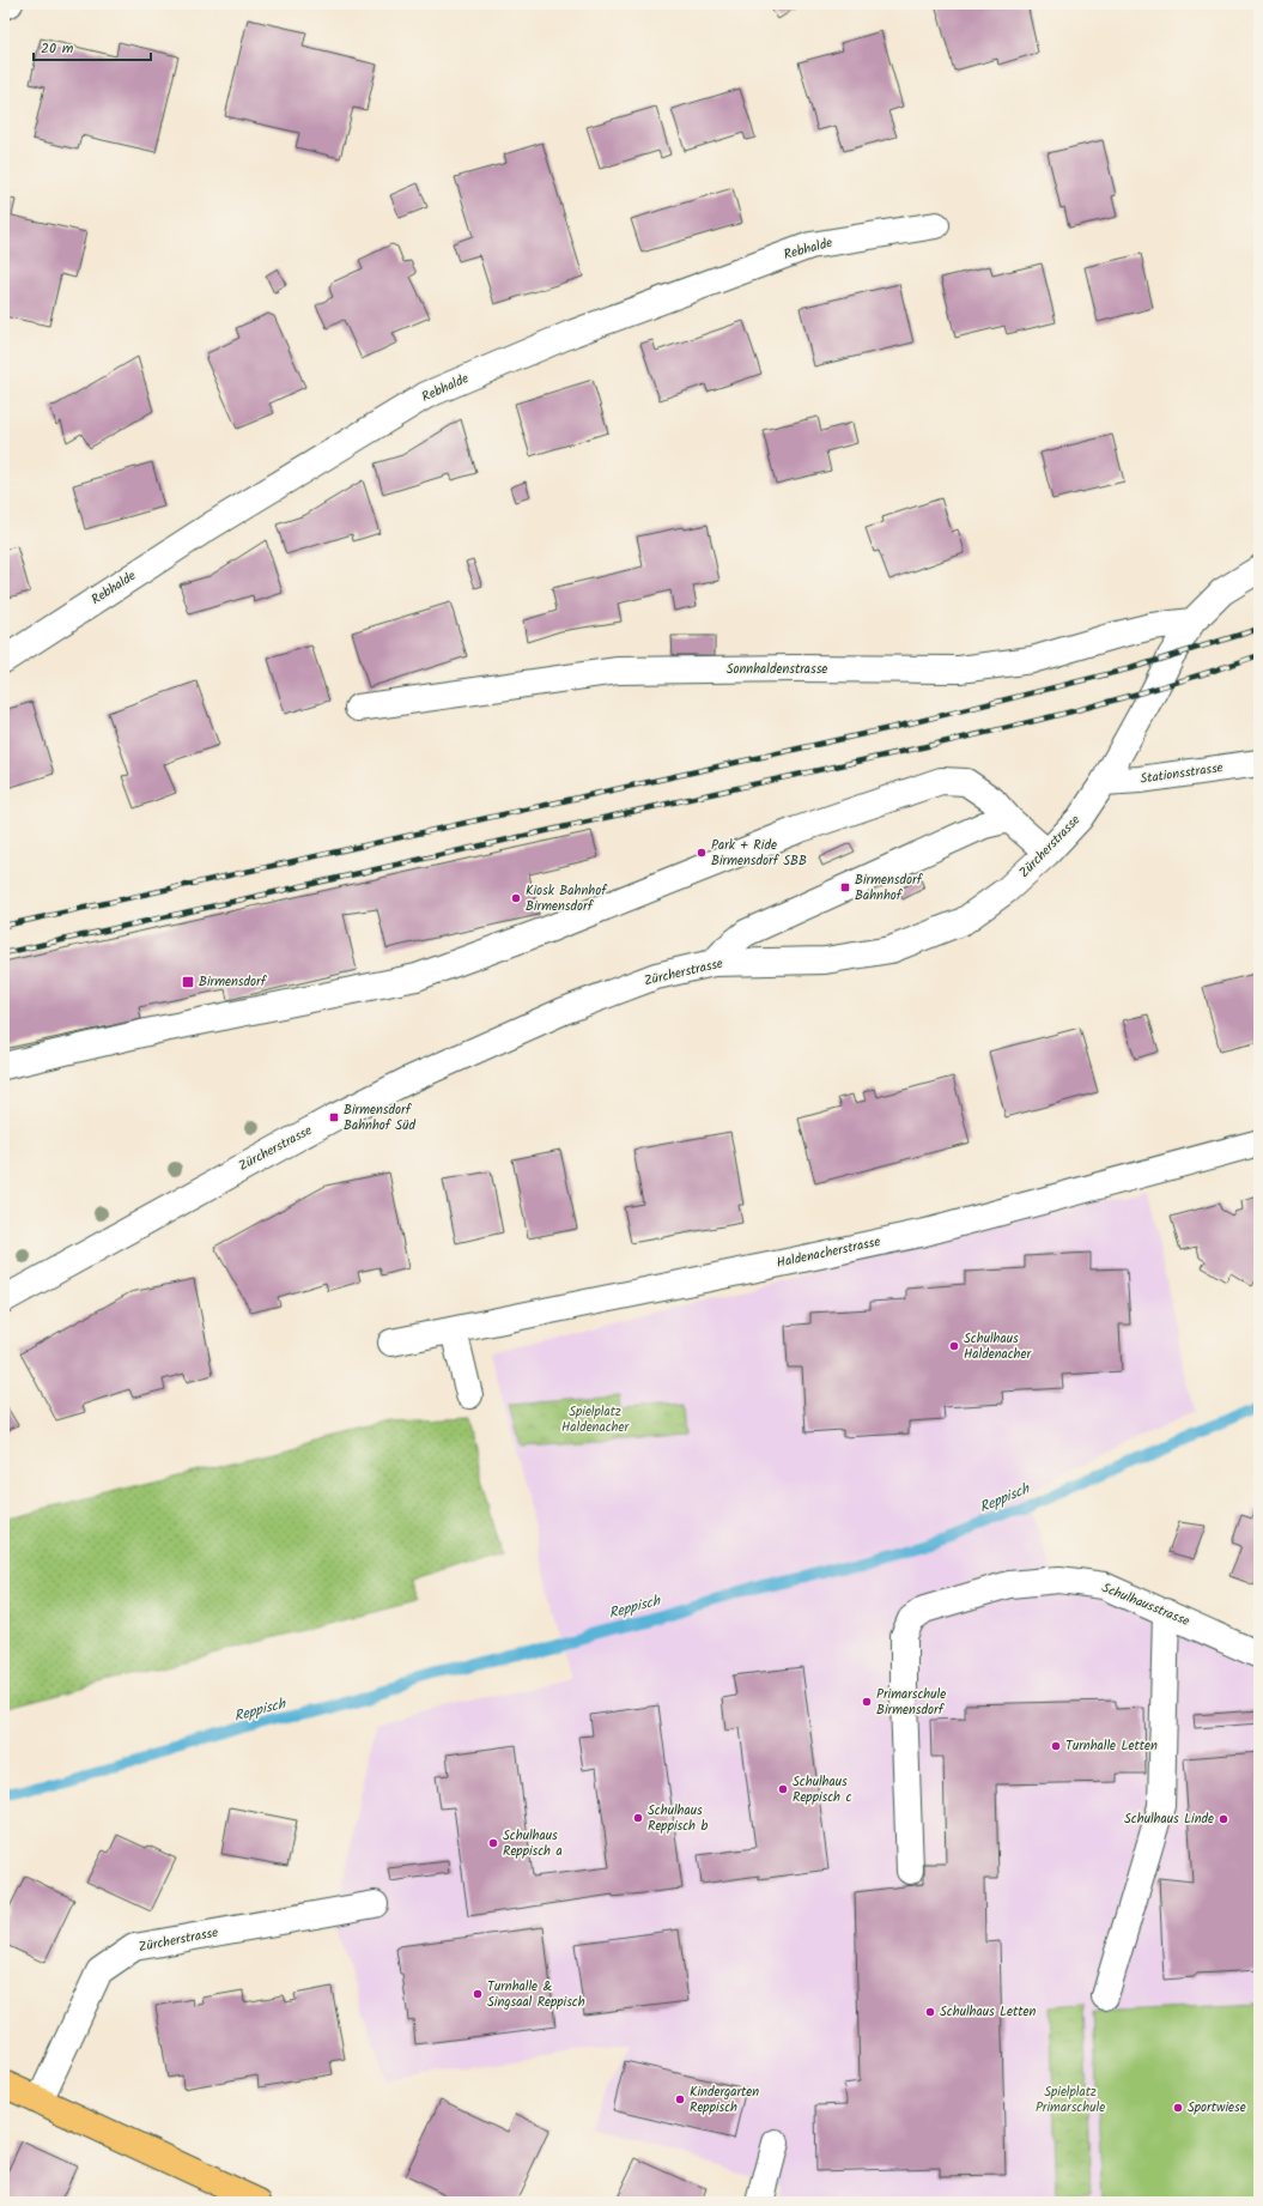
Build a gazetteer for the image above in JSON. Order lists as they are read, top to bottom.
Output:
{
  "streets": {
    "street": [
      "Rebhalde",
      "Sonnhaldenstrasse",
      "Stationsstrasse",
      "Zürcherstrasse",
      "Haldenacherstrasse",
      "Schulhausstrasse"
    ]
  },
  "crossings": [
    ["Sonnhaldenstrasse", "Zürcherstrasse"],
    ["Stationsstrasse", "Zürcherstrasse"]
  ],
  "water": ["Reppisch"],
  "parks": ["Spielplatz Haldenacher", "Spielplatz Primarschule"],
  "places": {
    "other": [
      "Park + Ride Birmensdorf SBB",
      "Kiosk Bahnhof Birmensdorf",
      "Schulhaus Haldenacher",
      "Primarschule Birmensdorf",
      "Turnhalle Letten",
      "Schulhaus Reppisch c",
      "Schulhaus Reppisch b",
      "Schulhaus Linde",
      "Schulhaus Reppisch a",
      "Turnhalle & Singsaal Reppisch",
      "Schulhaus Letten",
      "Kindergarten Reppisch",
      "Sportwiese"
    ],
    "transit": ["Birmensdorf Bahnhof", "Birmensdorf", "Birmensdorf Bahnhof Süd"]
  },
  "scale_bar": "20 m"
}
